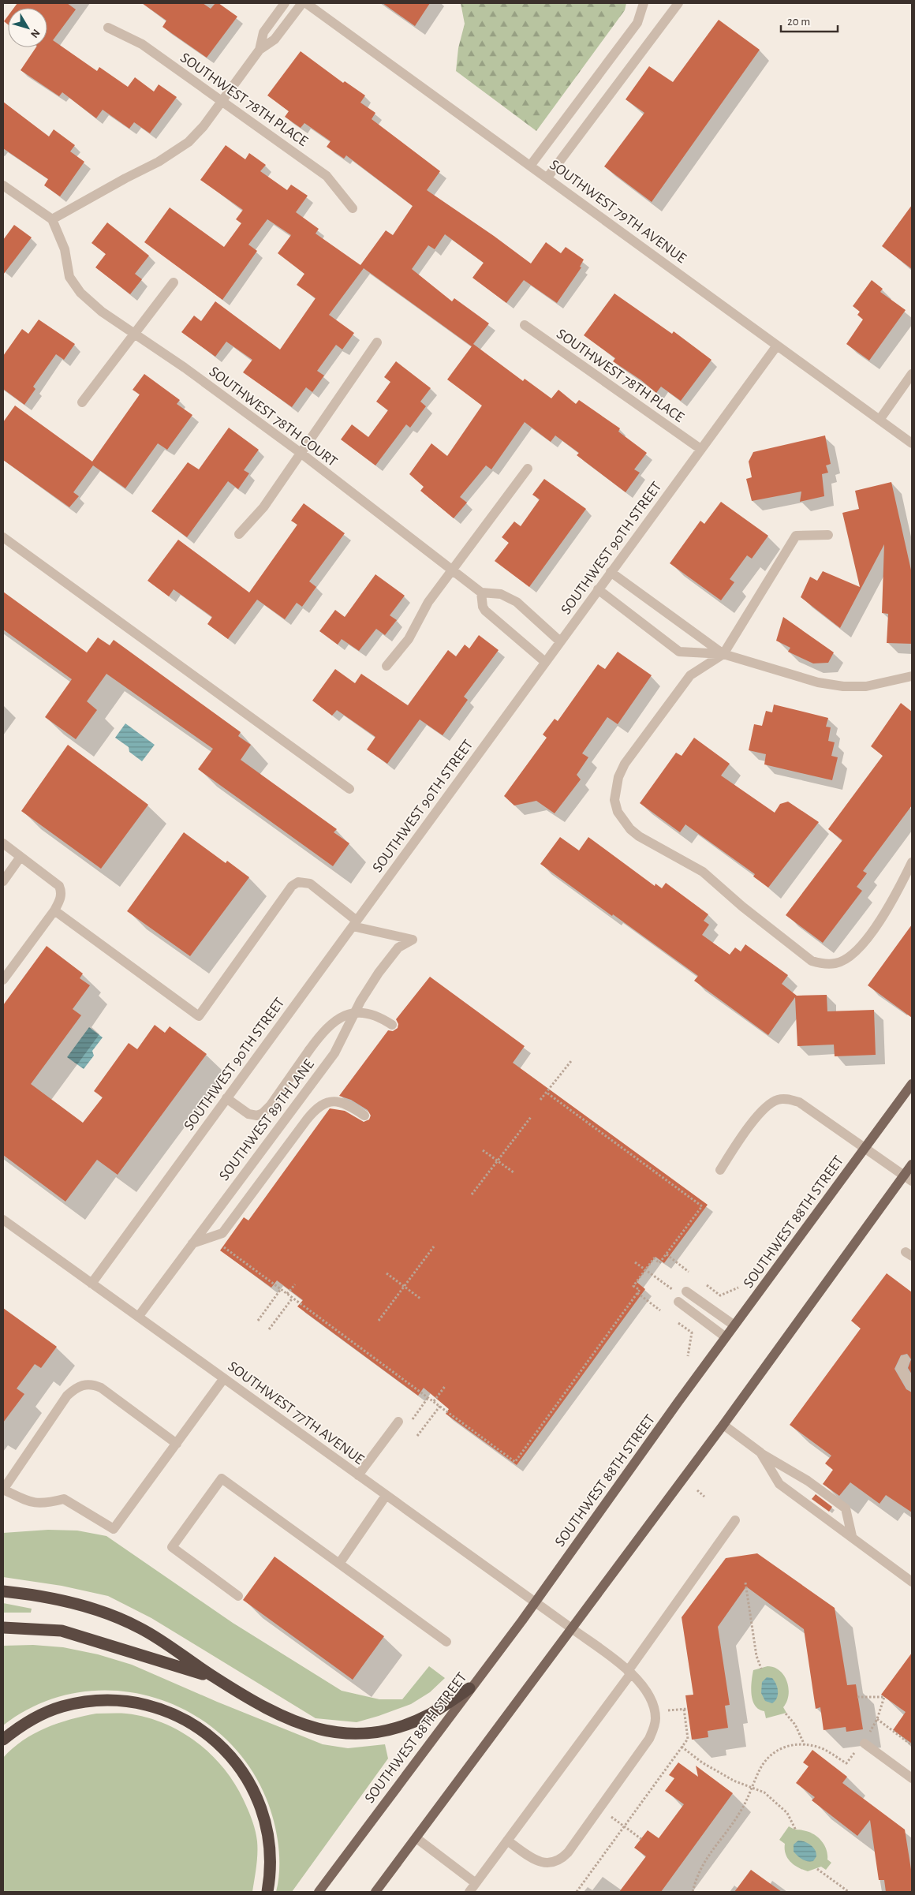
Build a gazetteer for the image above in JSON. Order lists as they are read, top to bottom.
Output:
{
  "streets": {
    "main road": ["SOUTHWEST 88TH STREET"],
    "street": [
      "SOUTHWEST 78TH PLACE",
      "SOUTHWEST 79TH AVENUE",
      "SOUTHWEST 78TH COURT",
      "SOUTHWEST 90TH STREET",
      "SOUTHWEST 89TH LANE",
      "SOUTHWEST 77TH AVENUE"
    ]
  },
  "crossings": [
    ["SOUTHWEST 78TH PLACE", "SOUTHWEST 90TH STREET"],
    ["SOUTHWEST 79TH AVENUE", "SOUTHWEST 90TH STREET"],
    ["SOUTHWEST 90TH STREET", "SOUTHWEST 89TH LANE"],
    ["SOUTHWEST 90TH STREET", "SOUTHWEST 77TH AVENUE"],
    ["SOUTHWEST 89TH LANE", "SOUTHWEST 77TH AVENUE"],
    ["SOUTHWEST 88TH STREET", "SOUTHWEST 77TH AVENUE"]
  ],
  "scale_bar": "20 m",
  "north": "bottom right"
}
